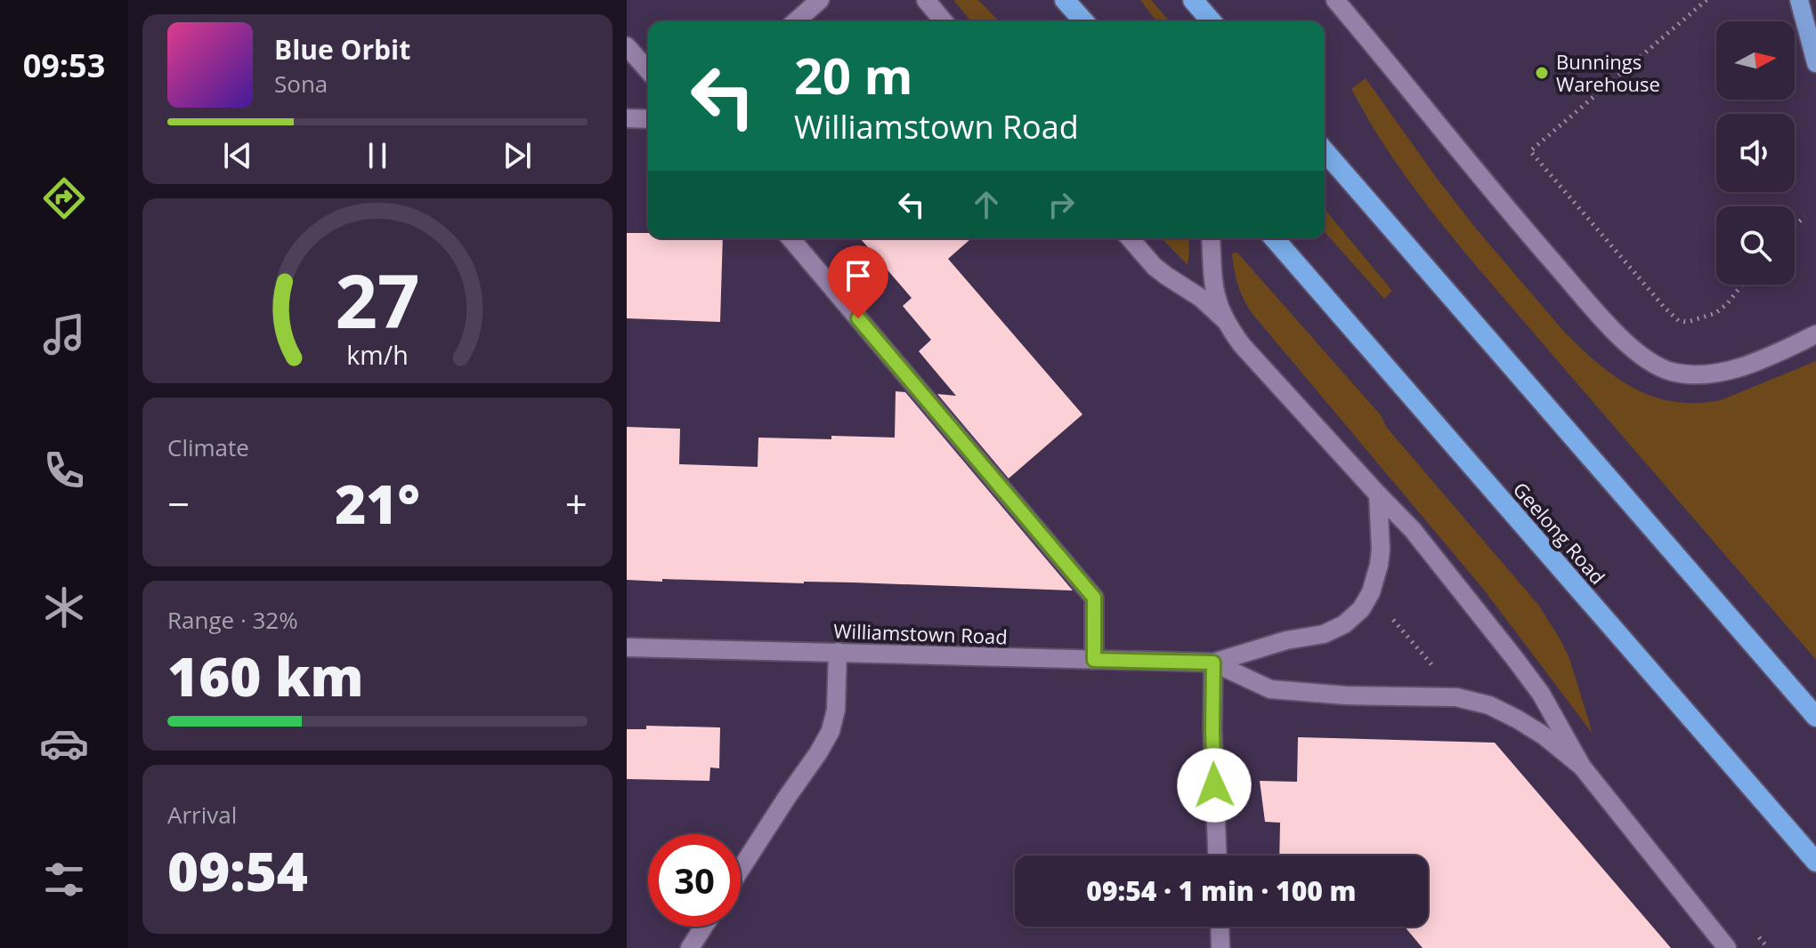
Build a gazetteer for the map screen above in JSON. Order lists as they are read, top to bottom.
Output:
{
  "streets": {
    "highway": ["Geelong Road"],
    "street": ["Williamstown Road"]
  },
  "places": ["Bunnings Warehouse"],
  "north": "right",
  "page": {
    "tabs": "09:53",
    "turn": ["20 m", "Williamstown Road"],
    "song": ["Blue Orbit", "Sona"],
    "tile": [
      "Climate",
      ["Range · 32%", "160 km"],
      ["Arrival", "09:54"]
    ],
    "heat": ["−", "21°", "+"],
    "limit": "30",
    "trip": "09:54 · 1 min · 100 m",
    "gauge": ["27", "km/h"]
  }
}
